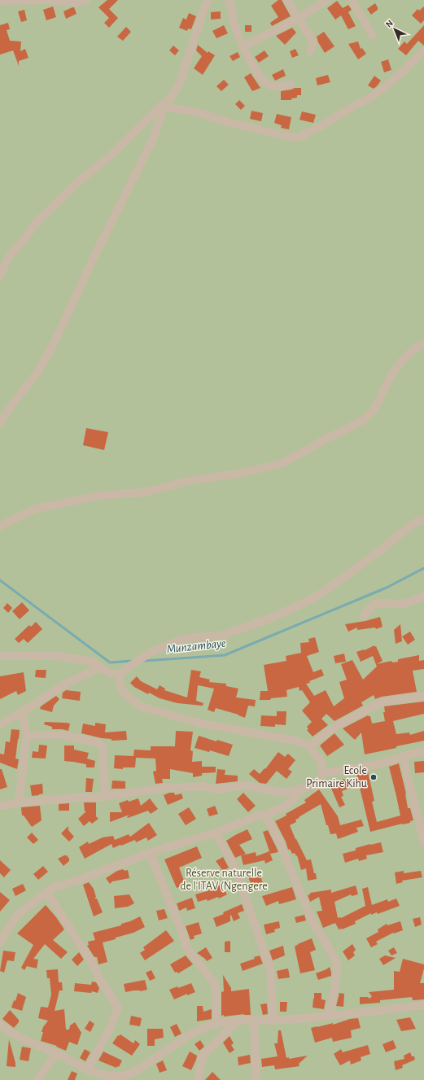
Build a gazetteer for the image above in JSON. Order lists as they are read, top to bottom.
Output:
{
  "water": ["Munzambaye"],
  "parks": ["Réserve naturelle de l'ITAV (Ngengere"],
  "places": ["Ecole Primaire Kihu"],
  "north": "top left"
}
